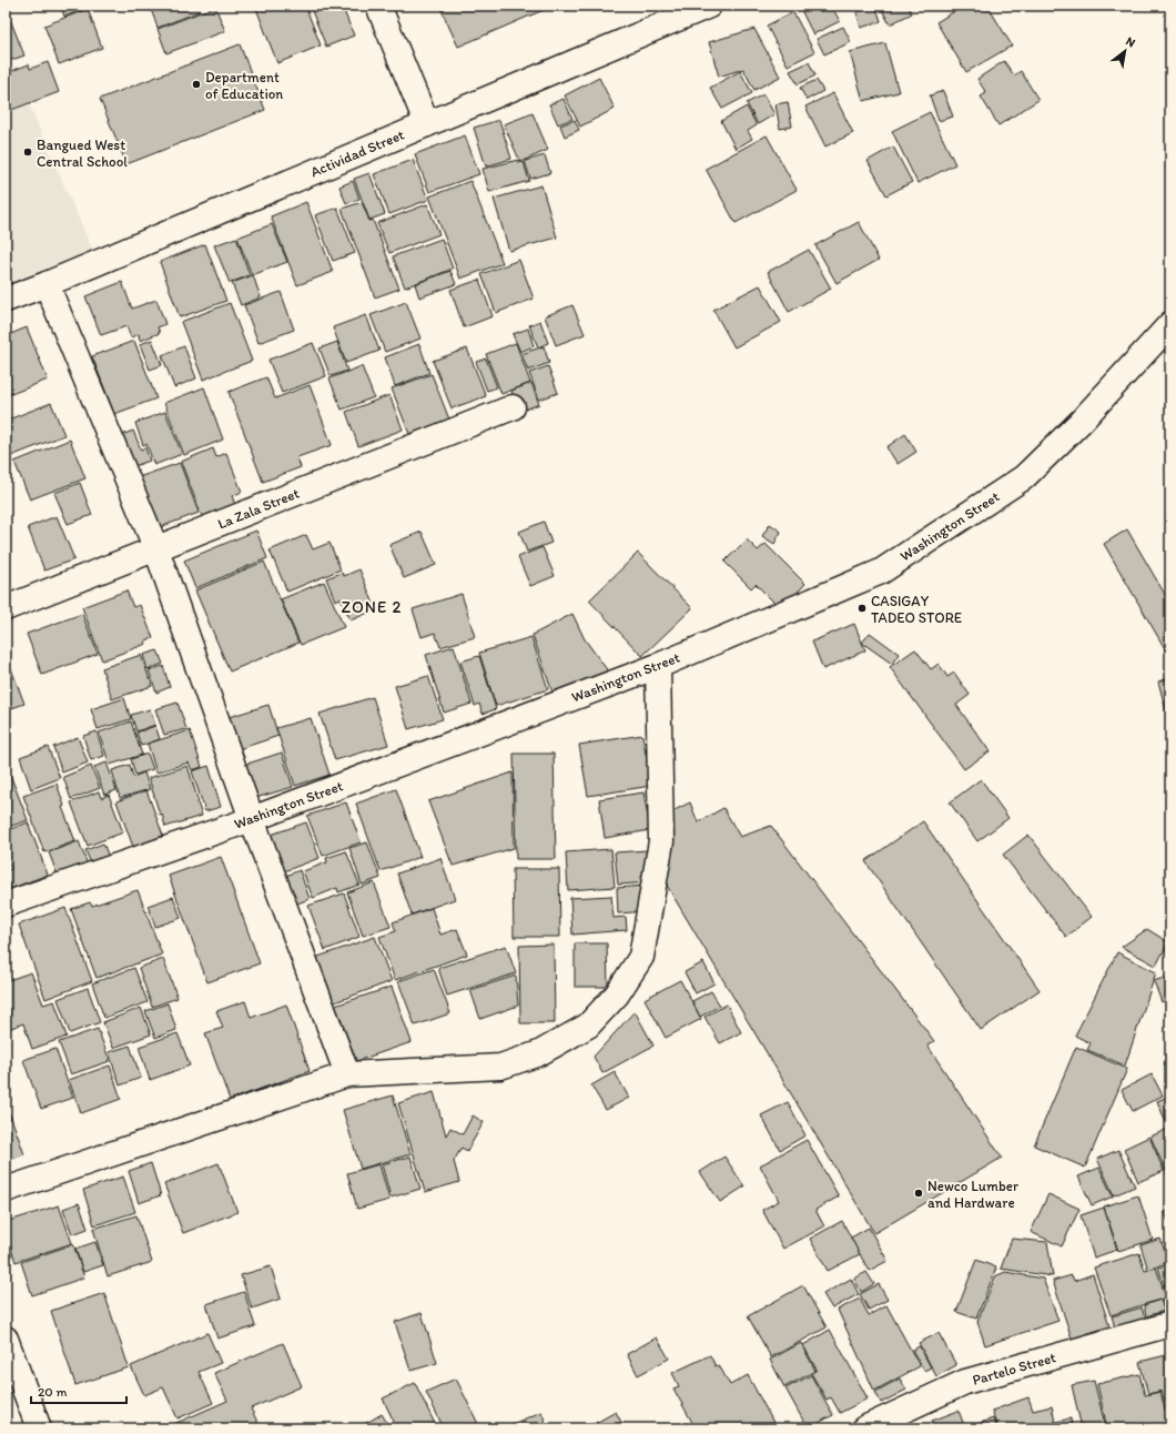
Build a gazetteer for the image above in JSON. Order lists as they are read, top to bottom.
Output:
{
  "streets": {
    "street": [
      "Actividad Street",
      "La Zala Street",
      "Washington Street",
      "Partelo Street"
    ]
  },
  "districts": ["ZONE 2"],
  "places": [
    "Department of Education",
    "Bangued West Central School",
    "CASIGAY TADEO STORE",
    "Newco Lumber and Hardware"
  ],
  "scale_bar": "20 m",
  "north": "top right"
}
